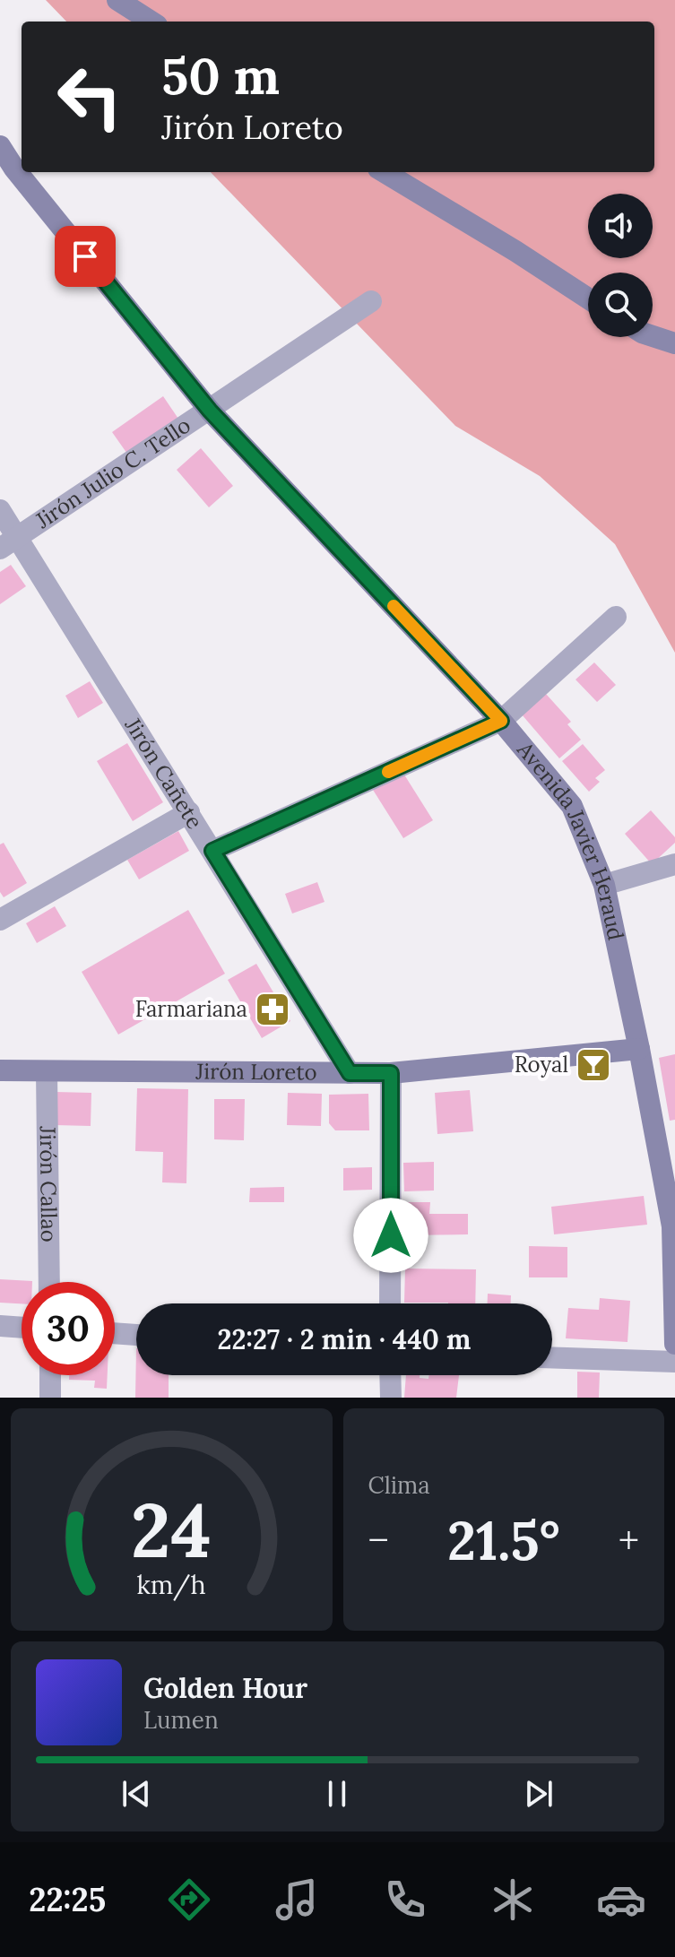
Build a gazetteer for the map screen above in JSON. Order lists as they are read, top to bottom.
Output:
{
  "streets": {
    "main road": ["Avenida Javier Heraud", "Jirón Loreto"],
    "street": ["Jirón Julio C. Tello", "Jirón Cañete", "Jirón Callao"]
  },
  "crossings": [
    ["Jirón Julio C. Tello", "Jirón Cañete"],
    ["Jirón Julio C. Tello", "Avenida Javier Heraud"],
    ["Jirón Cañete", "Jirón Loreto"],
    ["Avenida Javier Heraud", "Jirón Loreto"],
    ["Jirón Loreto", "Jirón Callao"]
  ],
  "places": {
    "pharmacy": ["Farmariana"],
    "bar": ["Royal"]
  },
  "page": {
    "turn": ["50 m", "Jirón Loreto"],
    "limit": "30",
    "trip": "22:27 · 2 min · 440 m",
    "tile": "Clima",
    "heat": ["−", "21.5°", "+"],
    "song": ["Golden Hour", "Lumen"],
    "tabs": "22:25",
    "gauge": ["24", "km/h"]
  }
}
